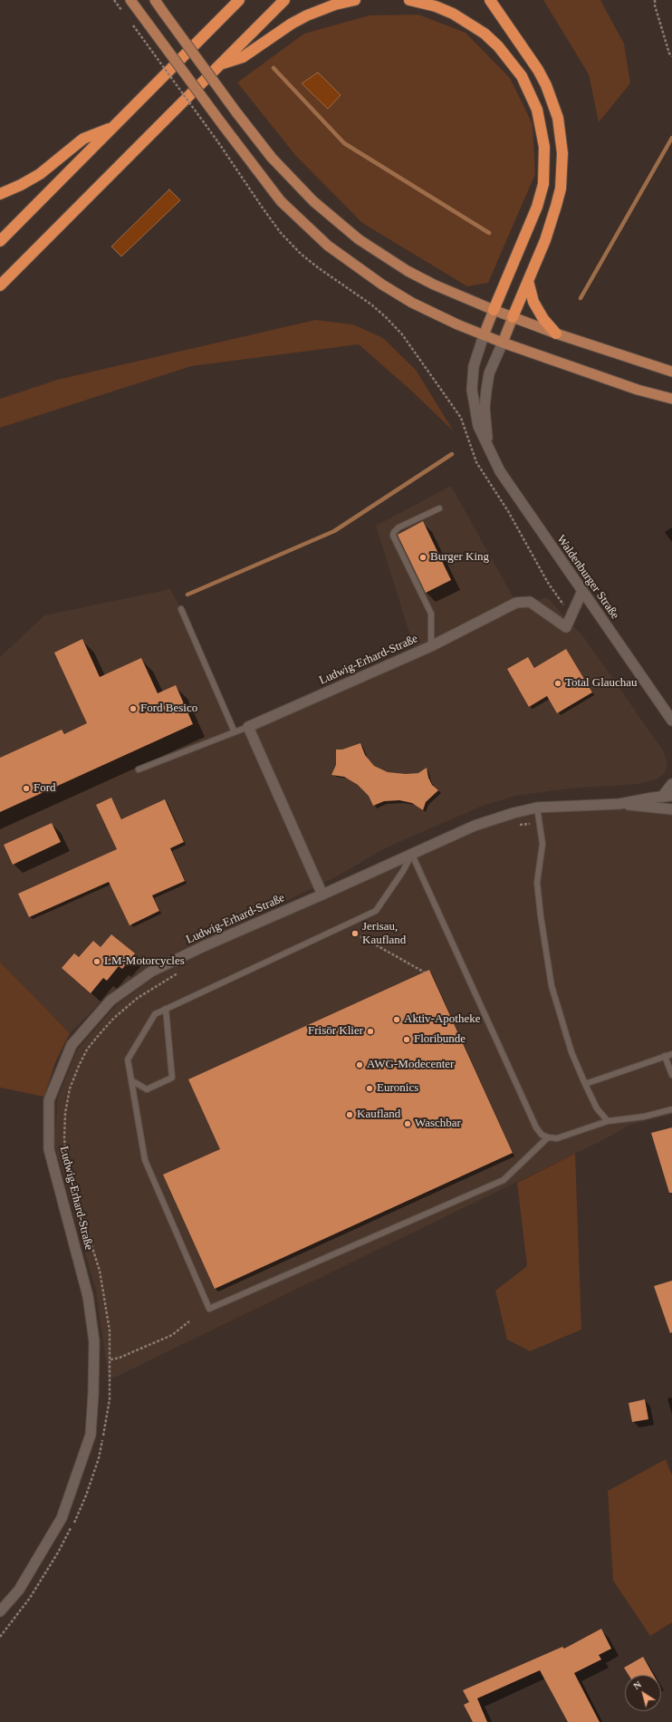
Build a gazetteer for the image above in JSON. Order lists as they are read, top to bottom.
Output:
{
  "streets": {
    "street": ["Waldenburger Straße", "Ludwig-Erhard-Straße"]
  },
  "crossings": [
    ["Waldenburger Straße", "Ludwig-Erhard-Straße"]
  ],
  "places": [
    "Burger King",
    "Total Glauchau",
    "Ford Besico",
    "Ford",
    "Jerisau, Kaufland",
    "LM-Motorcycles",
    "Aktiv-Apotheke",
    "Frisör Klier",
    "Floribunde",
    "AWG-Modecenter",
    "Euronics",
    "Kaufland",
    "Waschbar"
  ],
  "north": "top left"
}
